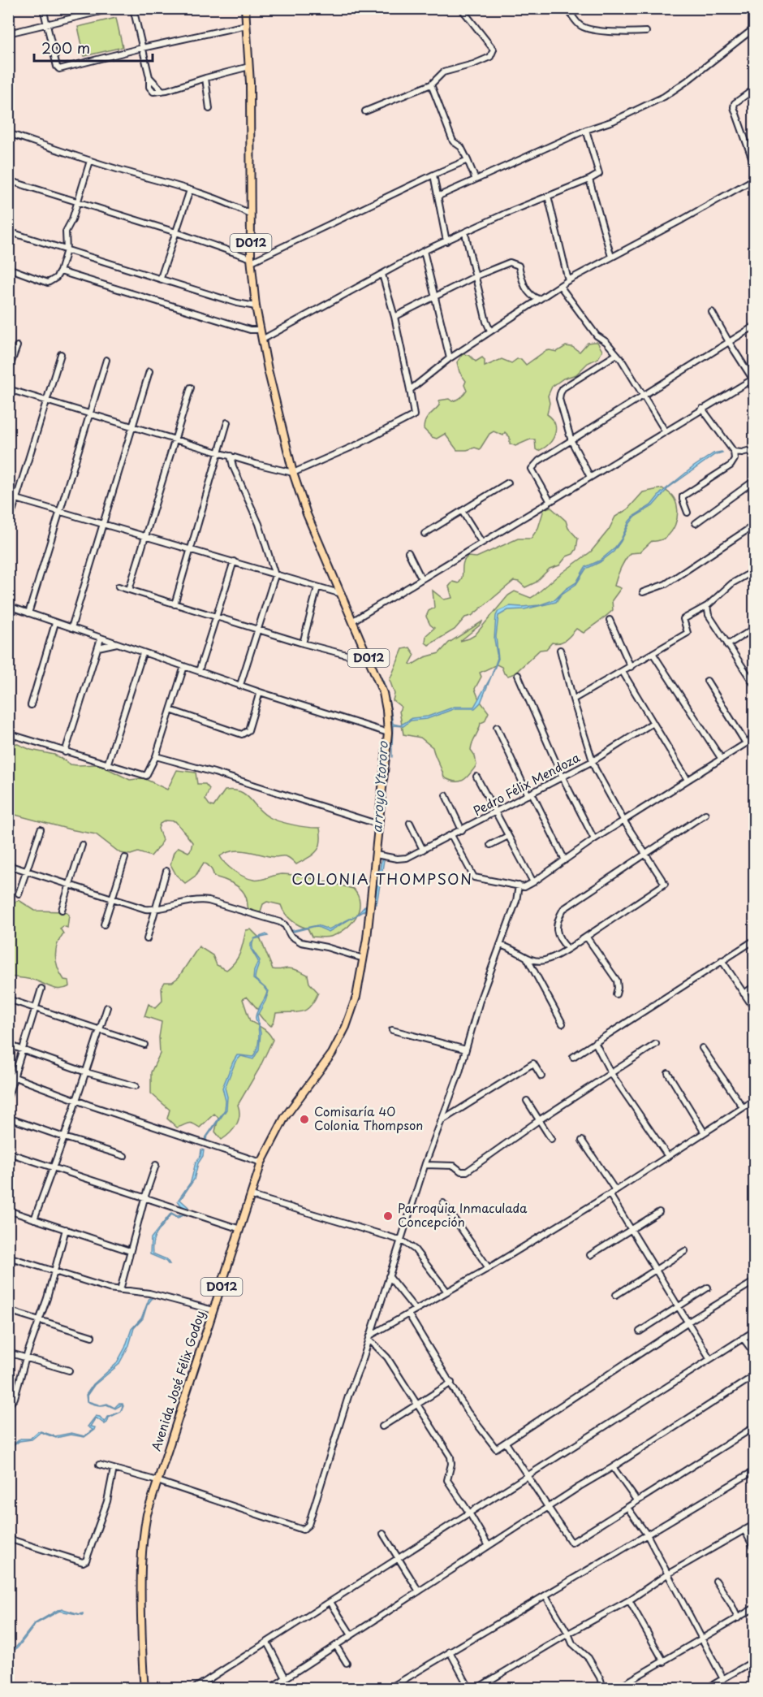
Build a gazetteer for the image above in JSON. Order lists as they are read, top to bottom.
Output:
{
  "streets": {
    "main road": ["D012", "Avenida José Félix Godoy"],
    "street": ["Pedro Félix Mendoza"]
  },
  "crossings": [
    ["D012", "Pedro Félix Mendoza"],
    ["D012", "Avenida José Félix Godoy"],
    ["Pedro Félix Mendoza", "Avenida José Félix Godoy"]
  ],
  "districts": ["COLONIA THOMPSON"],
  "water": ["arroyo Ytororo"],
  "places": ["Comisaría 40 Colonia Thompson", "Parroquia Inmaculada Concepción"],
  "scale_bar": "200 m"
}
